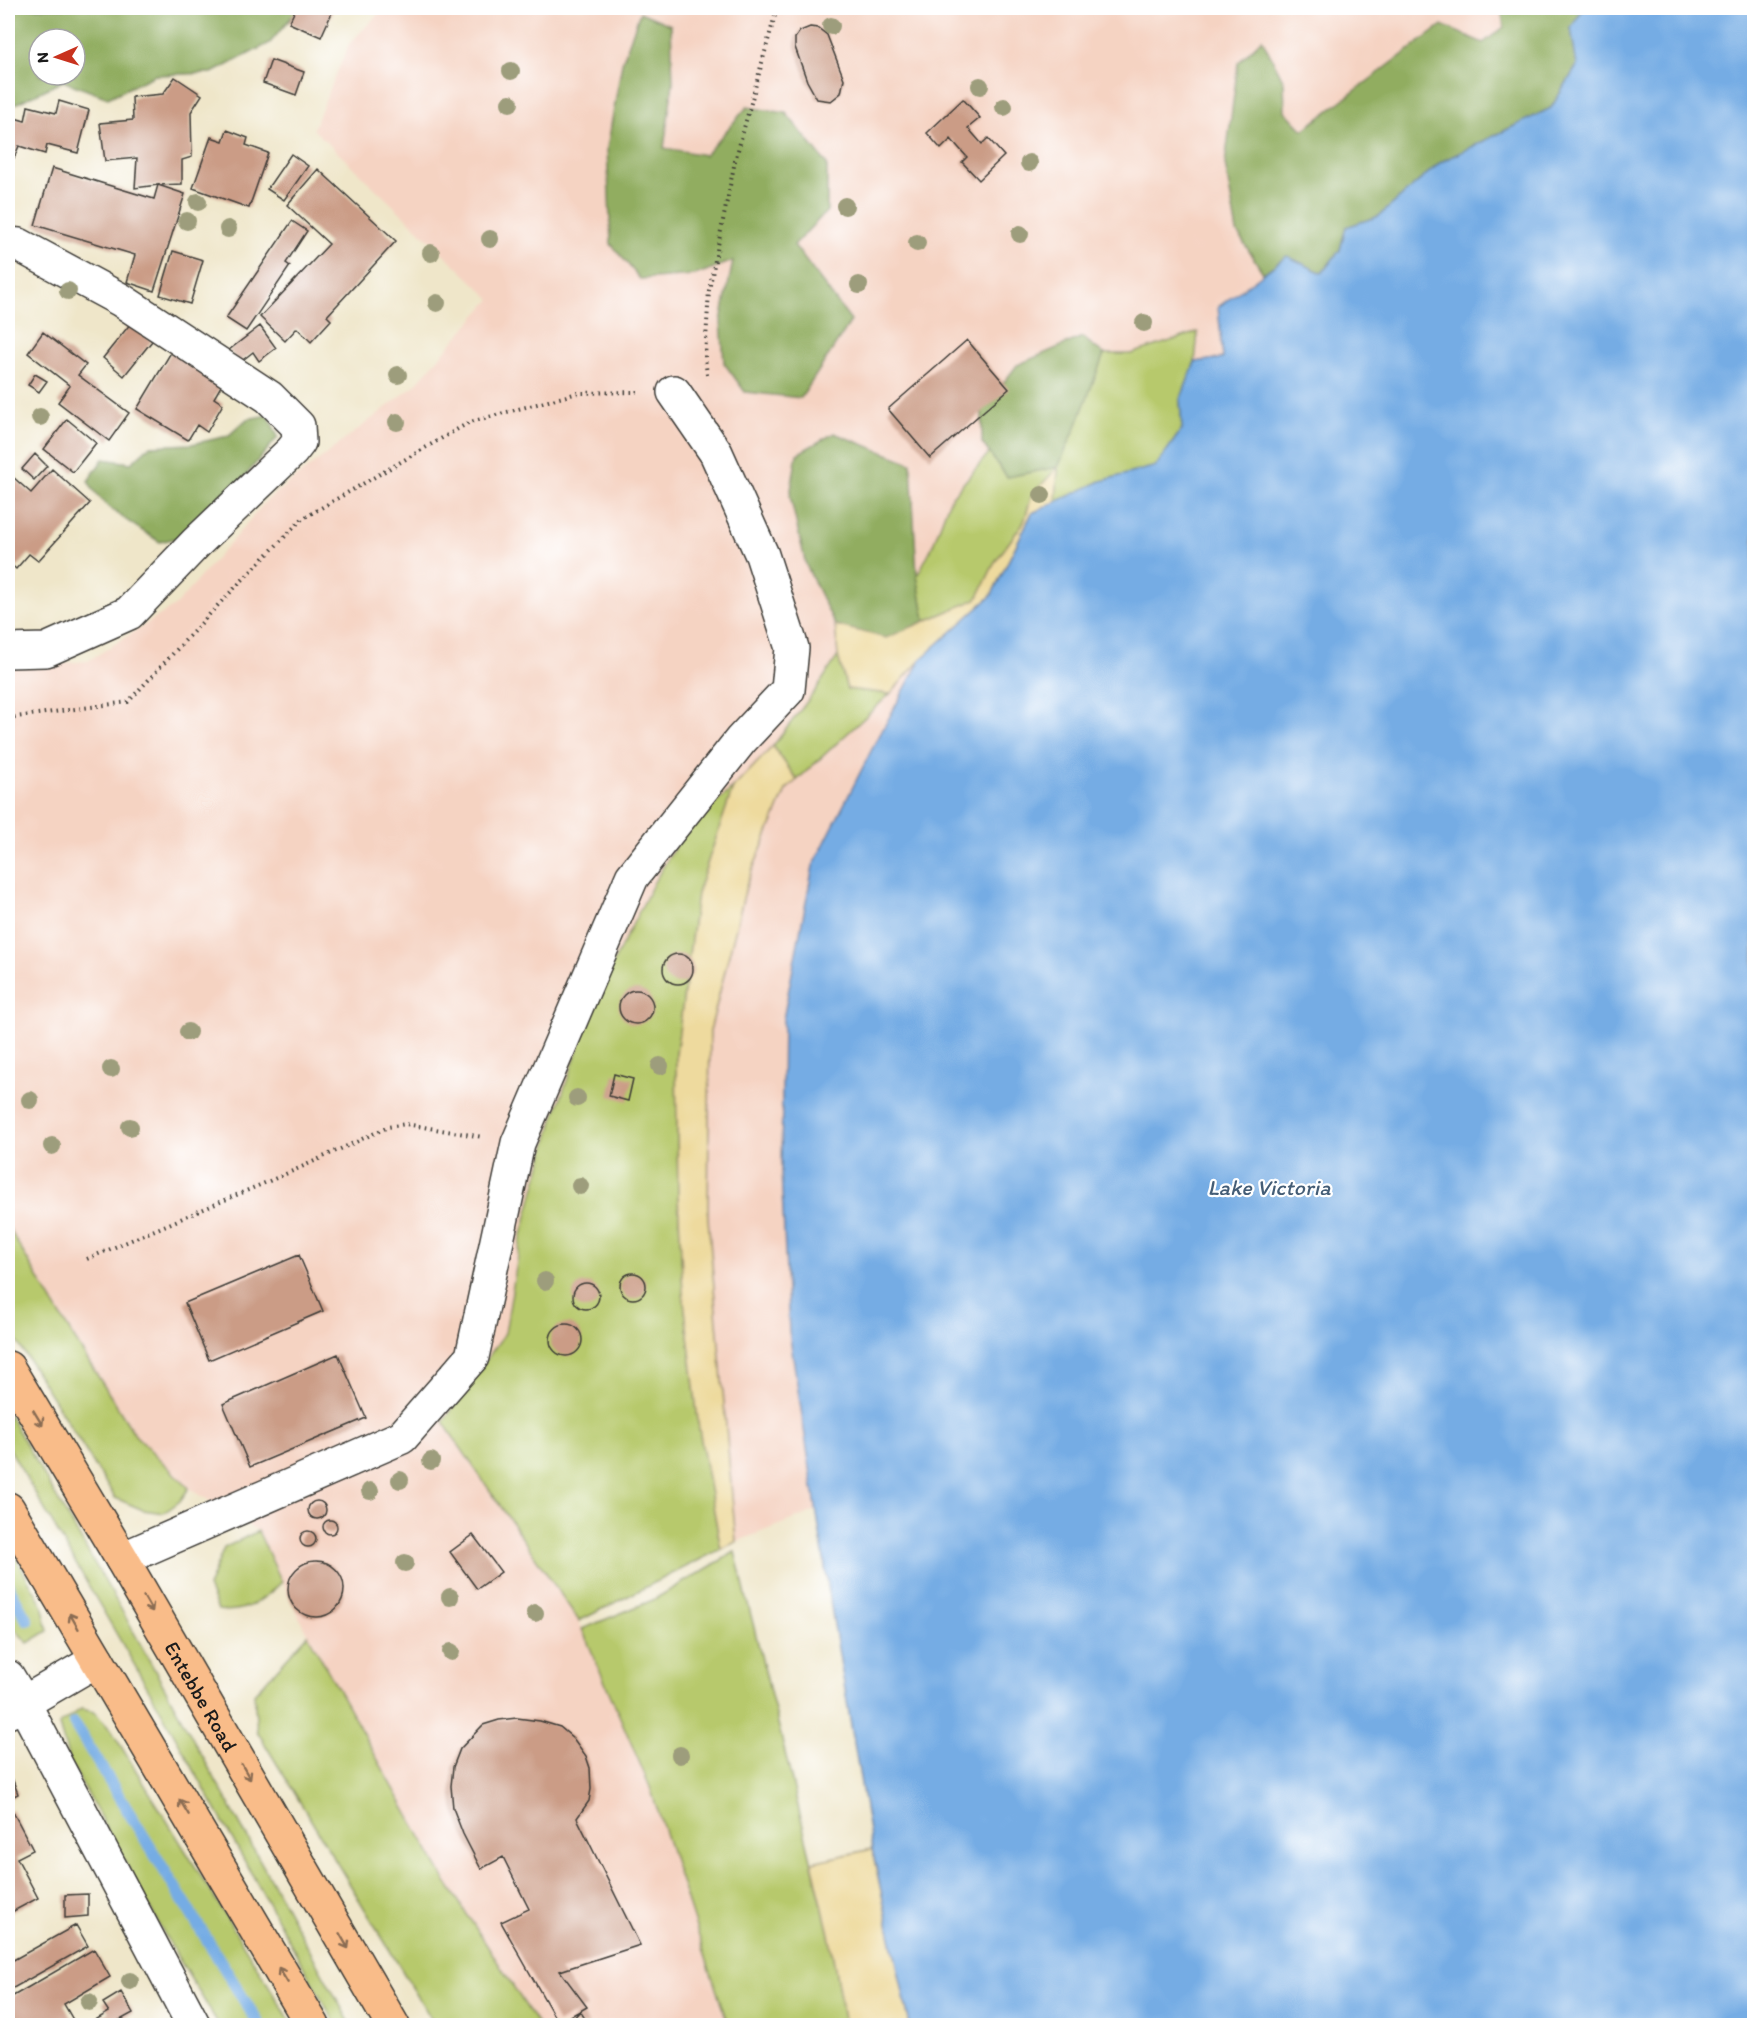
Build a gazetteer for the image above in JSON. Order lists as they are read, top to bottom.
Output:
{
  "streets": {
    "highway": ["Entebbe Road"]
  },
  "water": ["Lake Victoria"],
  "north": "left"
}
